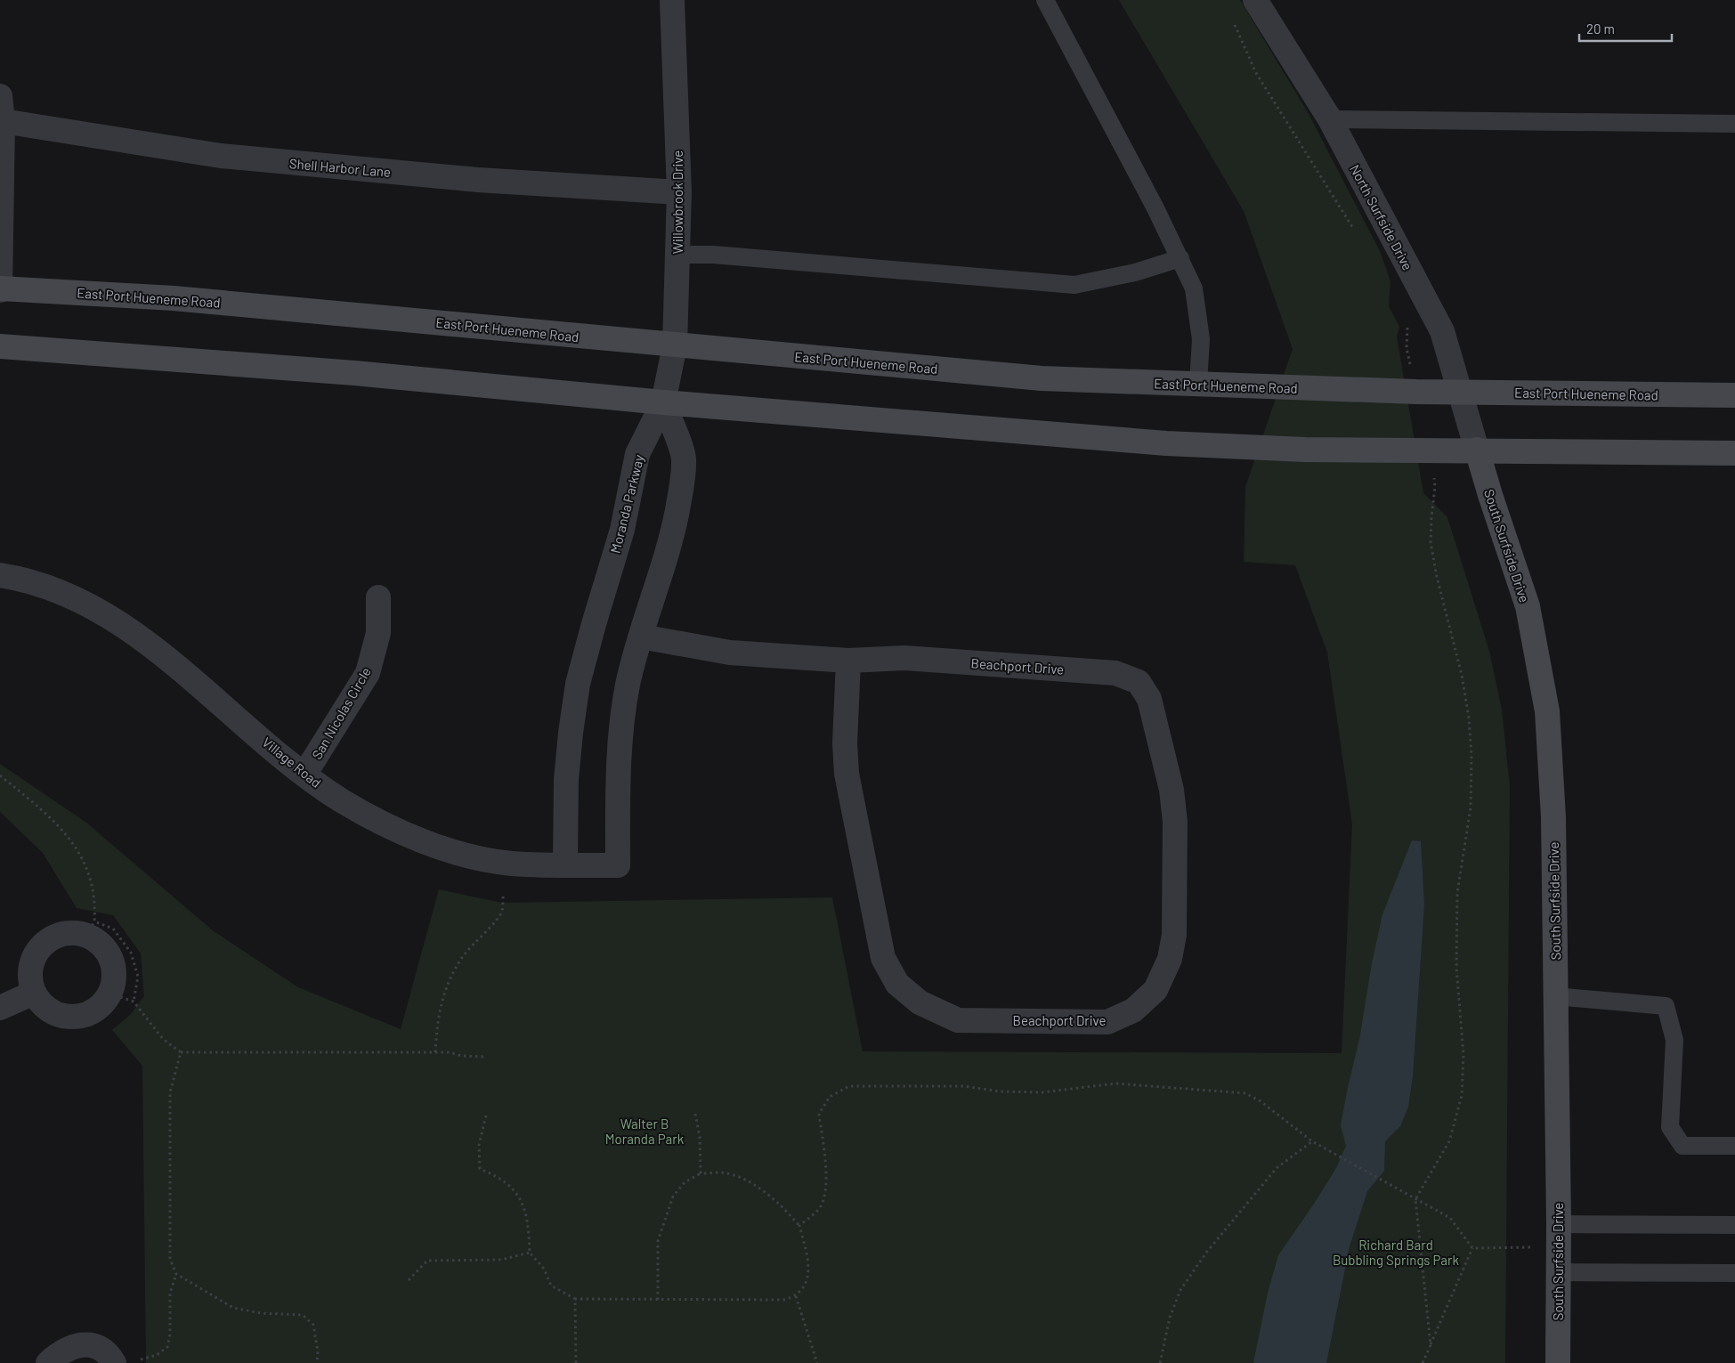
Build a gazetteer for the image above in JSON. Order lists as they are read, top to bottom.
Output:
{
  "streets": {
    "main road": ["East Port Hueneme Road", "South Surfside Drive"],
    "street": [
      "Shell Harbor Lane",
      "Willowbrook Drive",
      "North Surfside Drive",
      "Moranda Parkway",
      "Beachport Drive",
      "San Nicolas Circle",
      "Village Road"
    ]
  },
  "crossings": [
    ["Shell Harbor Lane", "Willowbrook Drive"],
    ["Willowbrook Drive", "East Port Hueneme Road"],
    ["Willowbrook Drive", "Moranda Parkway"],
    ["North Surfside Drive", "East Port Hueneme Road"],
    ["North Surfside Drive", "South Surfside Drive"],
    ["Moranda Parkway", "Village Road"],
    ["Beachport Drive", "Village Road"],
    ["San Nicolas Circle", "Village Road"]
  ],
  "parks": ["Walter B Moranda Park", "Richard Bard Bubbling Springs Park"],
  "scale_bar": "20 m"
}
